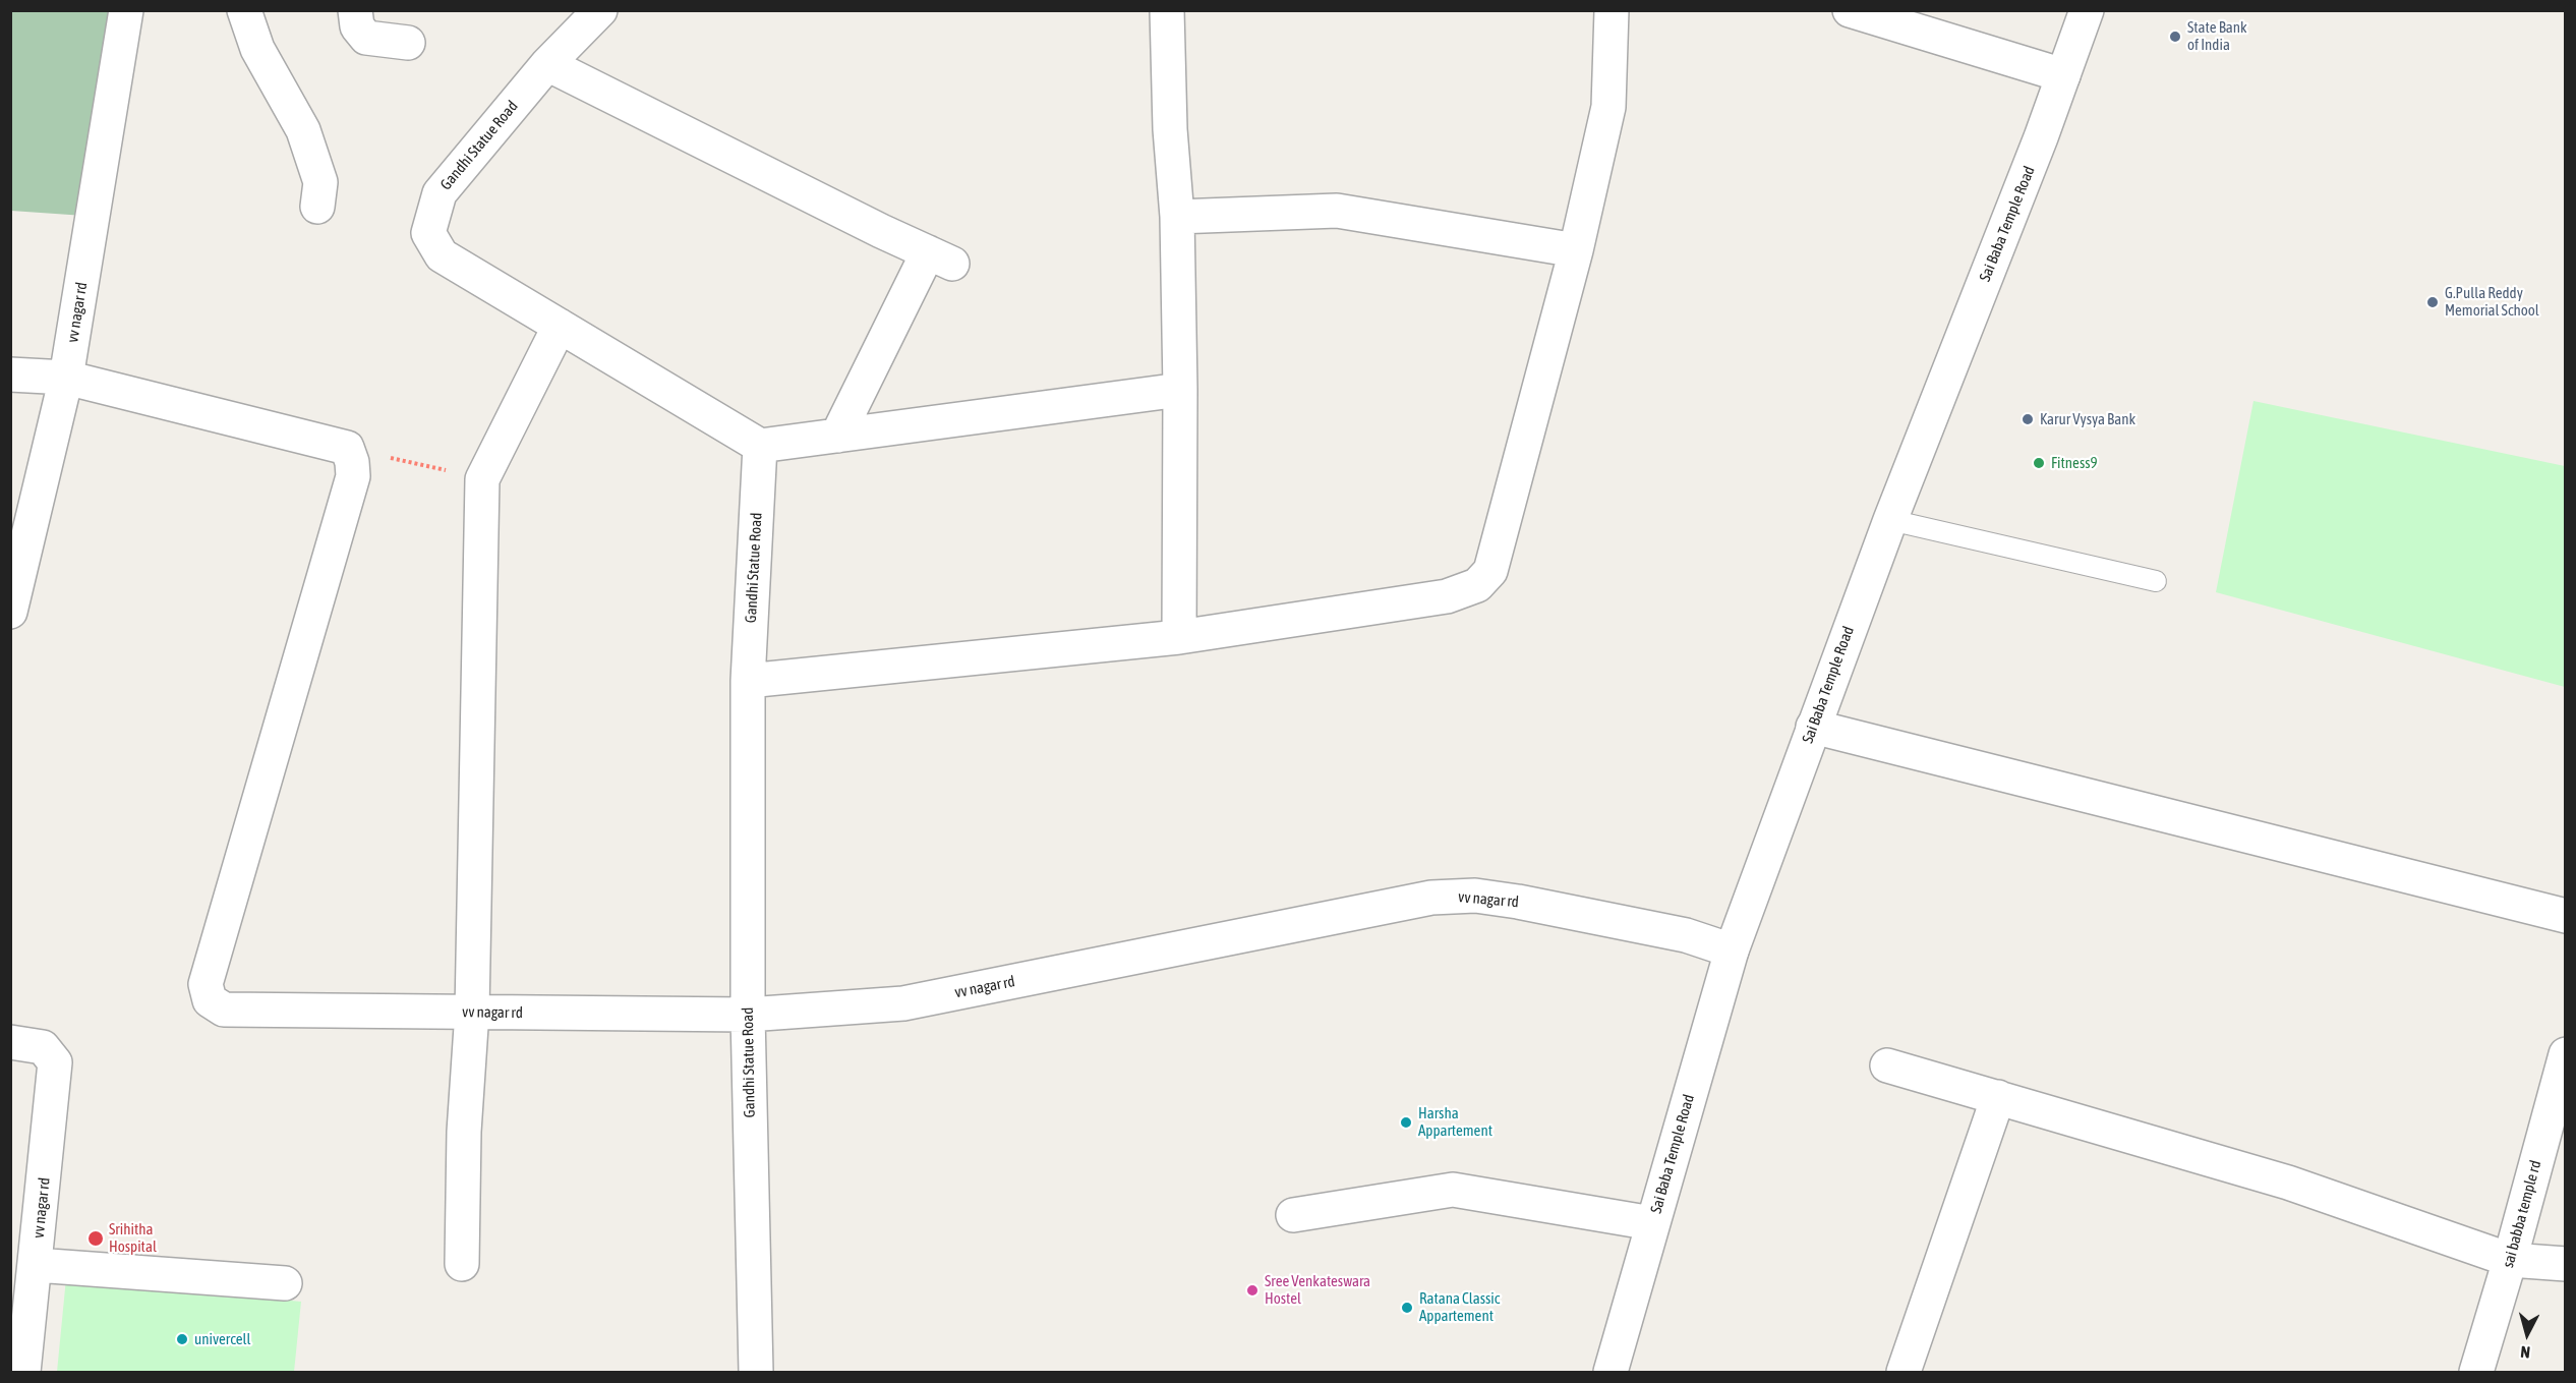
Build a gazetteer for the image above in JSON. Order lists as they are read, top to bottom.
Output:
{
  "streets": {
    "street": [
      "Gandhi Statue Road",
      "Sai Baba Temple Road",
      "vv nagar rd",
      "sai babba temple rd"
    ]
  },
  "crossings": [
    ["Gandhi Statue Road", "vv nagar rd"],
    ["Sai Baba Temple Road", "vv nagar rd"]
  ],
  "places": [
    "State Bank of India",
    "G.Pulla Reddy Memorial School",
    "Karur Vysya Bank",
    "Fitness9",
    "Harsha Appartement",
    "Srihitha Hospital",
    "Sree Venkateswara Hostel",
    "Ratana Classic Appartement",
    "univercell"
  ],
  "north": "bottom"
}
